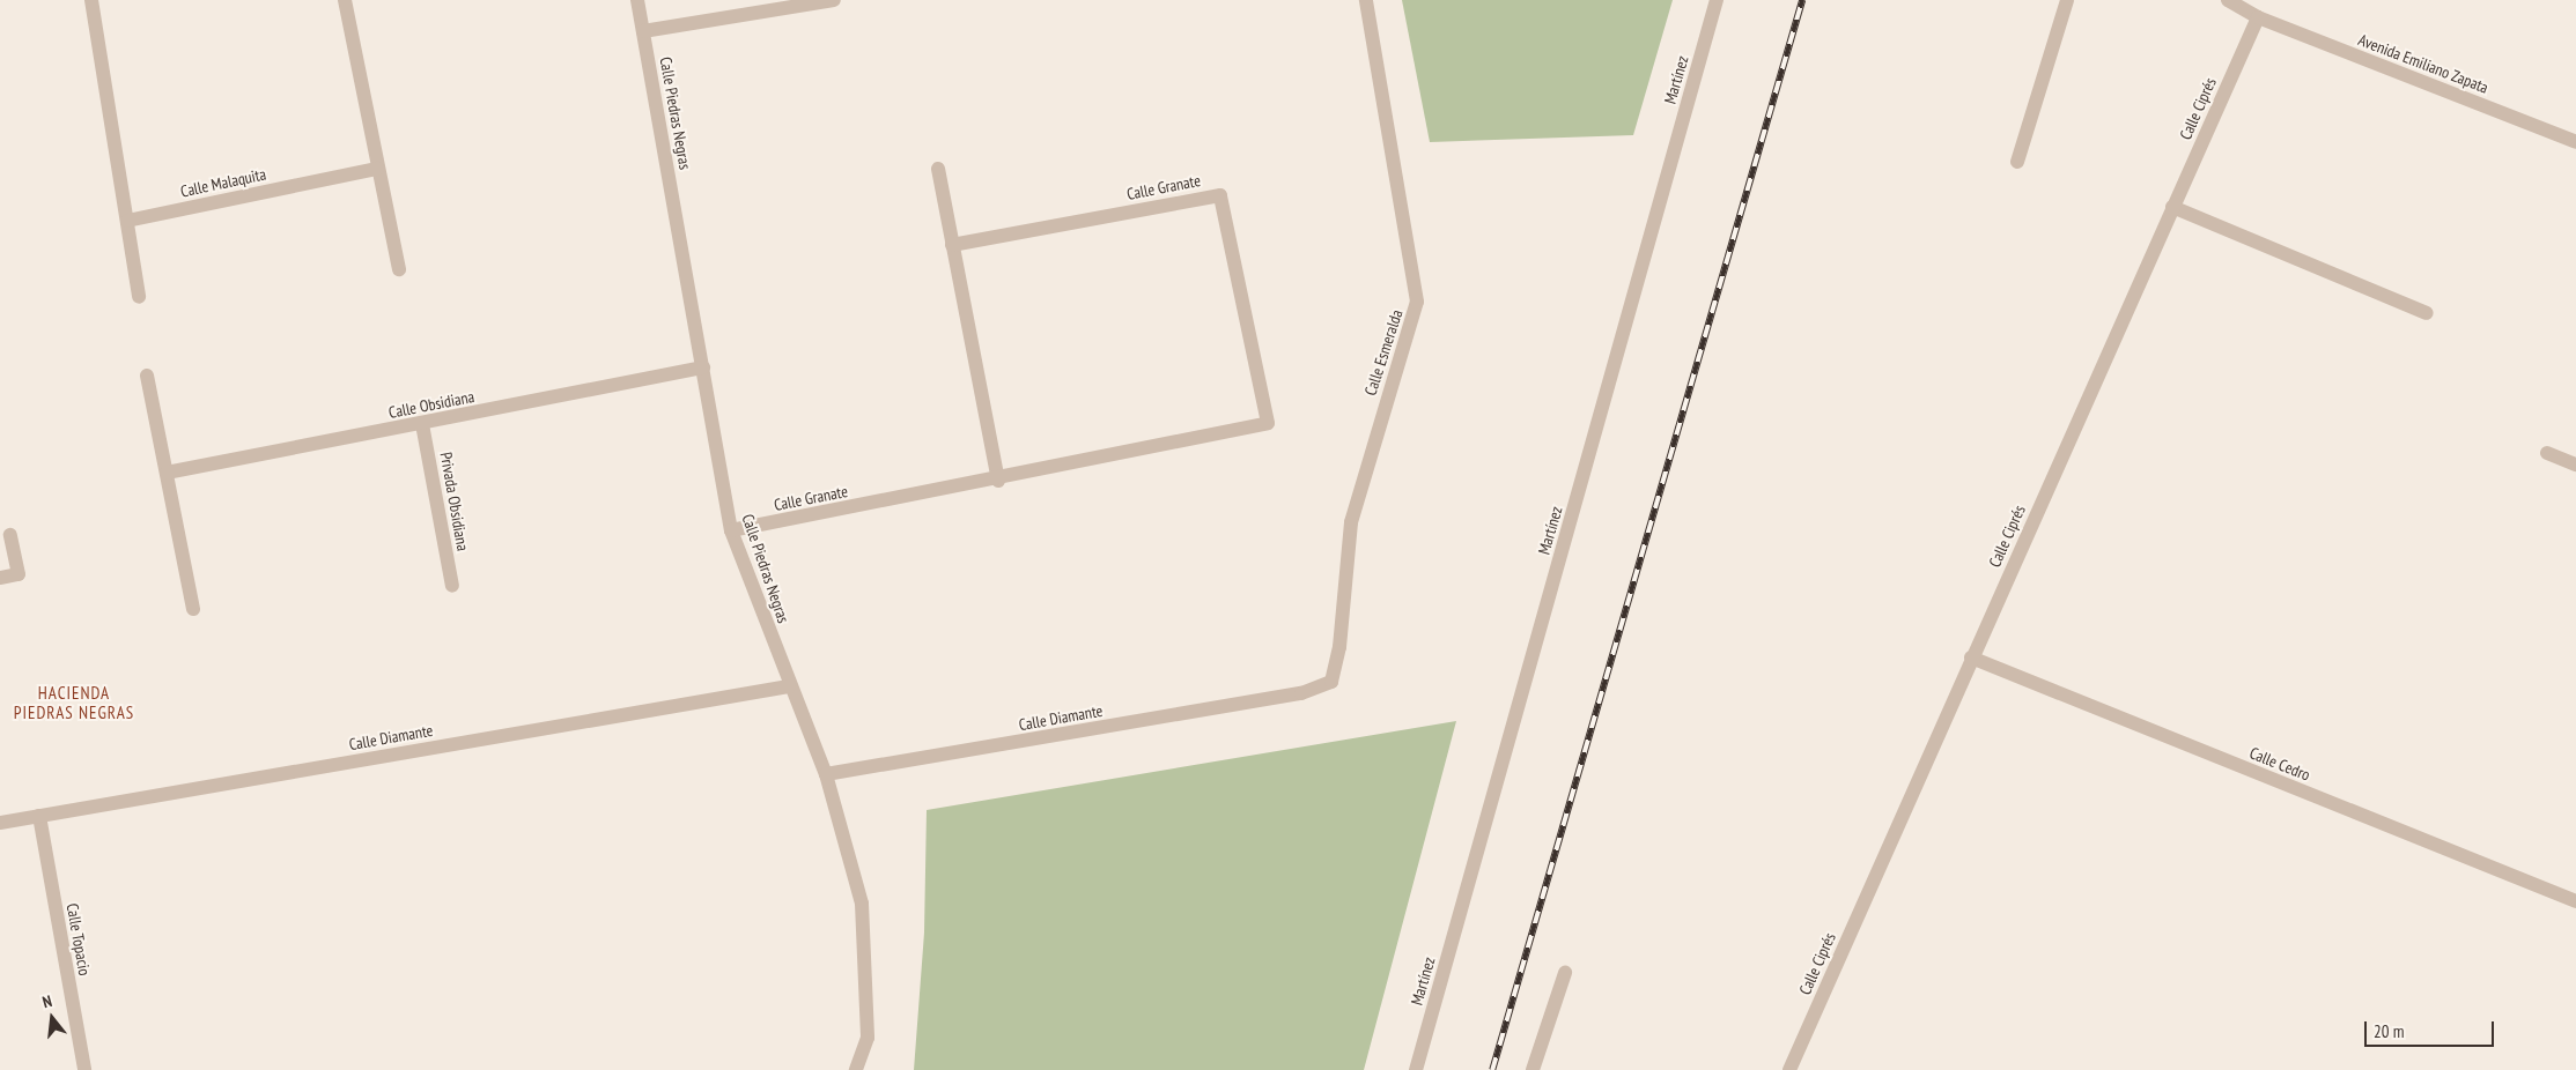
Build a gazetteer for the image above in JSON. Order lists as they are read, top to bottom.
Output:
{
  "streets": {
    "street": [
      "Avenida Emiliano Zapata",
      "Martínez",
      "Calle Ciprés",
      "Calle Piedras Negras",
      "Calle Malaquita",
      "Calle Granate",
      "Calle Esmeralda",
      "Calle Obsidiana",
      "Privada Obsidiana",
      "Calle Diamante",
      "Calle Cedro",
      "Calle Topacio"
    ]
  },
  "crossings": [
    ["Avenida Emiliano Zapata", "Calle Ciprés"],
    ["Calle Ciprés", "Calle Cedro"],
    ["Calle Piedras Negras", "Calle Granate"],
    ["Calle Piedras Negras", "Calle Obsidiana"],
    ["Calle Piedras Negras", "Calle Diamante"],
    ["Calle Esmeralda", "Calle Diamante"],
    ["Calle Obsidiana", "Privada Obsidiana"],
    ["Calle Diamante", "Calle Topacio"]
  ],
  "districts": ["HACIENDA PIEDRAS NEGRAS"],
  "scale_bar": "20 m",
  "north": "top"
}
